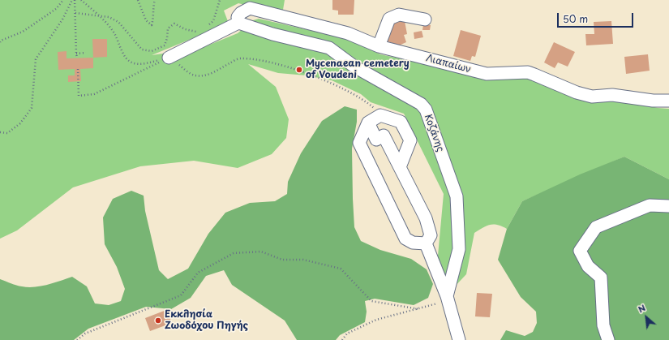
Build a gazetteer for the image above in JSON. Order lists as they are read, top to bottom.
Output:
{
  "streets": {
    "street": ["Λιαπαίων", "Κοζάνης"]
  },
  "crossings": [
    ["Λιαπαίων", "Κοζάνης"]
  ],
  "places": ["Mycenaean cemetery of Voudeni", "Εκκλησία Ζωοδόχου Πηγής"],
  "scale_bar": "50 m",
  "north": "top left"
}
